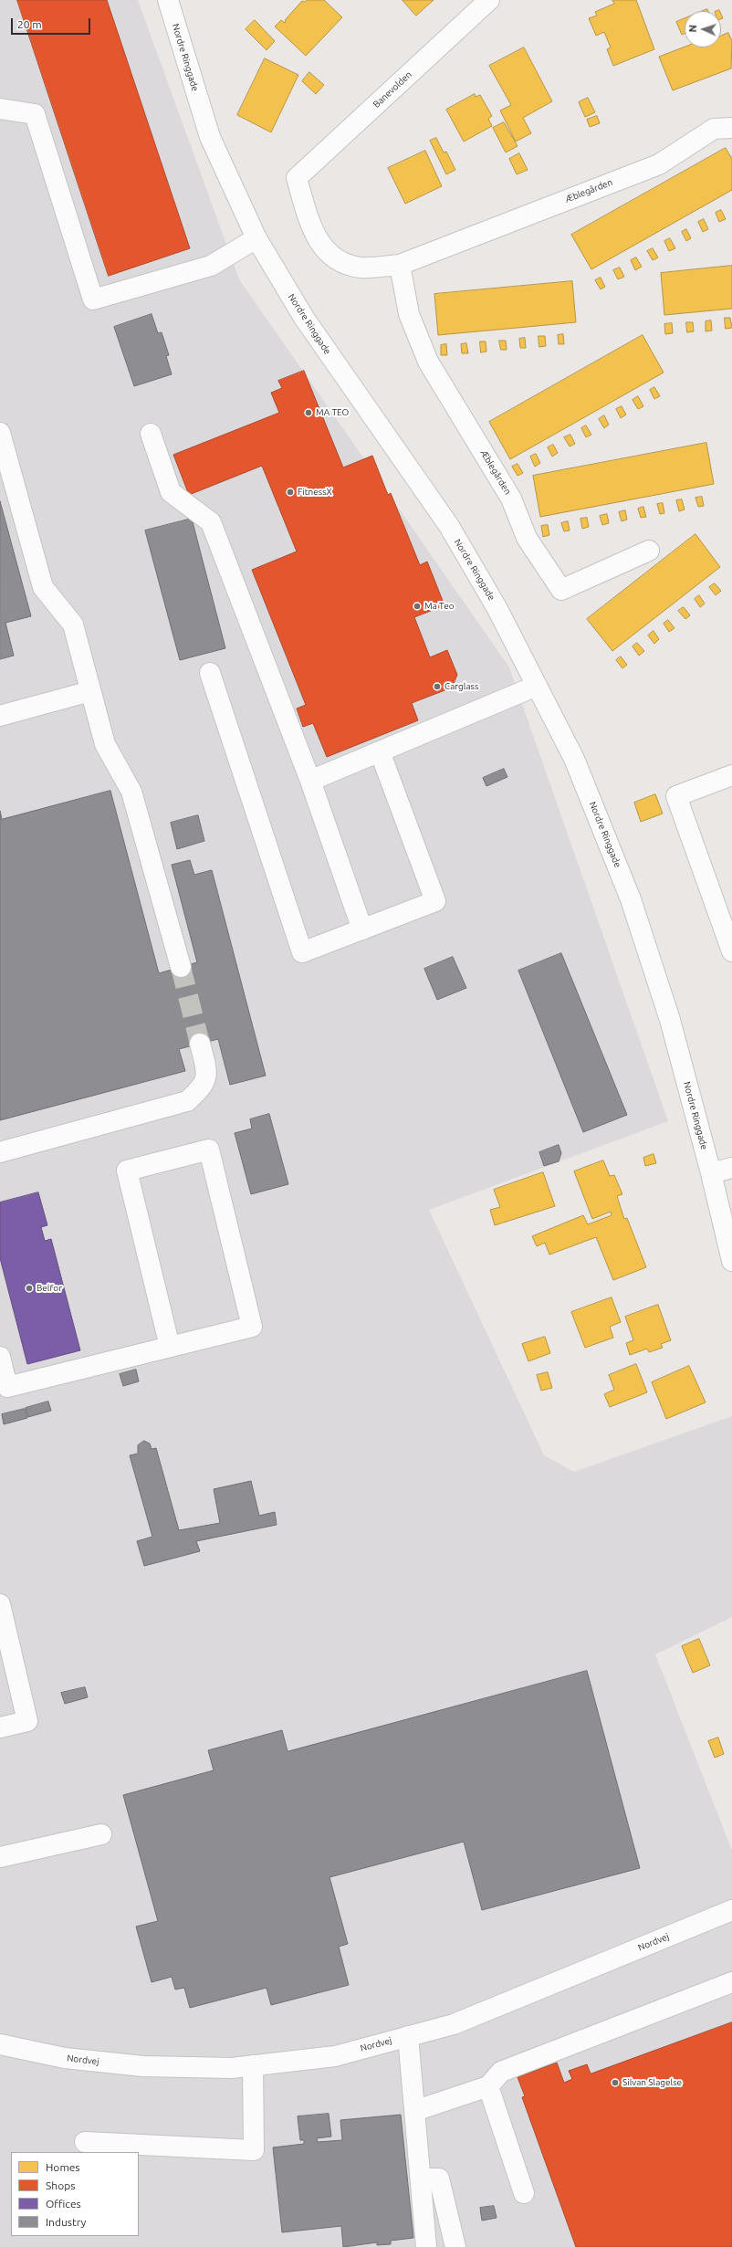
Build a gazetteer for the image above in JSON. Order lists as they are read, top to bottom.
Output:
{
  "streets": {
    "street": [
      "Nordre Ringgade",
      "Banevolden",
      "Æblegården",
      "Nordvej"
    ]
  },
  "crossings": [
    ["Banevolden", "Æblegården"]
  ],
  "places": [
    "MA TEO",
    "FitnessX",
    "Ma Teo",
    "Carglass",
    "Belfor",
    "Silvan Slagelse"
  ],
  "legend": [
    "Homes",
    "Shops",
    "Offices",
    "Industry"
  ],
  "scale_bar": "20 m",
  "north": "left"
}
